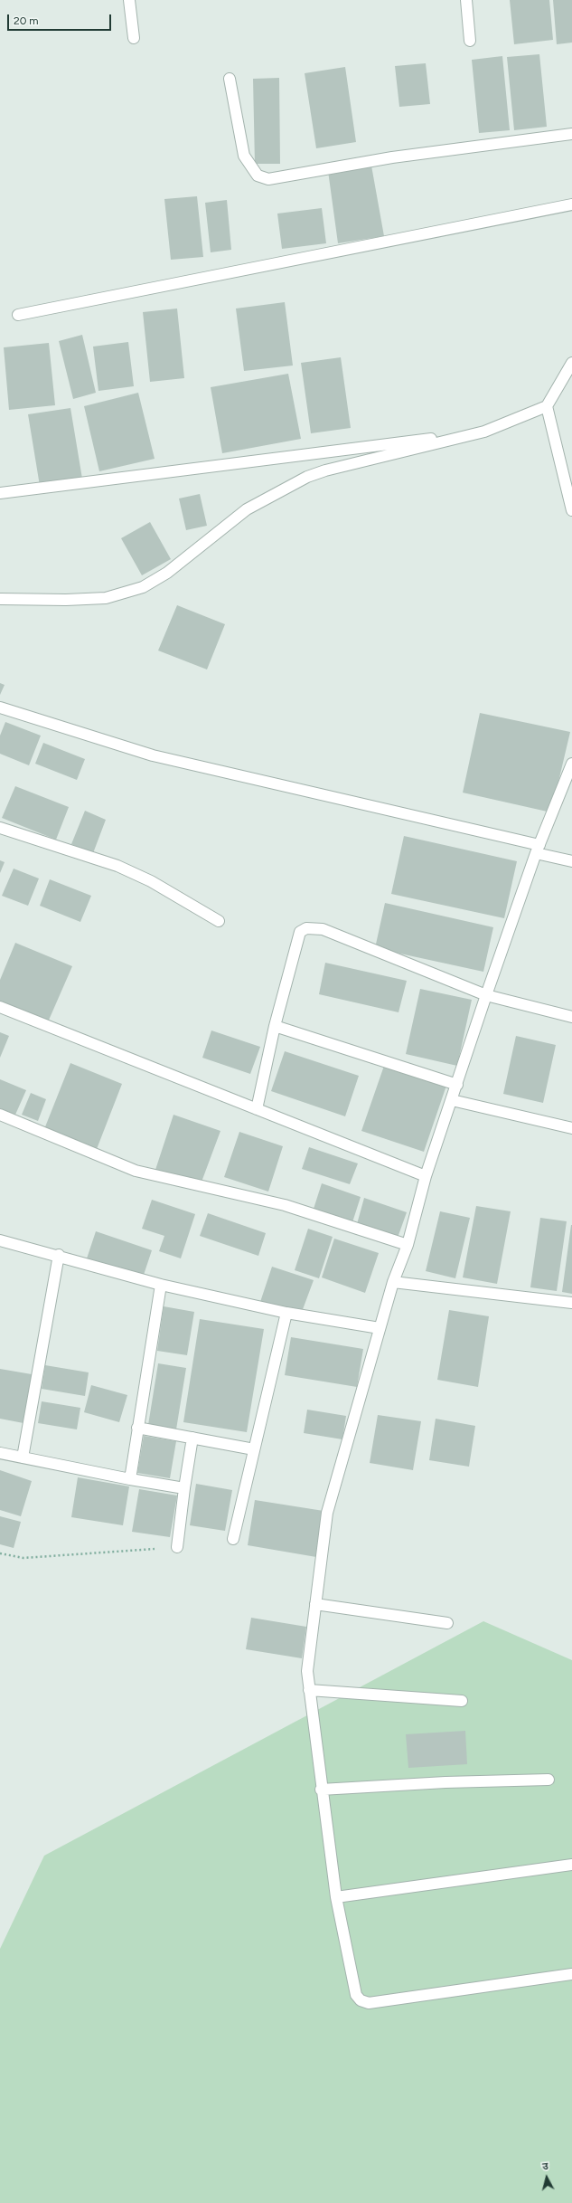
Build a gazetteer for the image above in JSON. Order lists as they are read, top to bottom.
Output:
{
  "scale_bar": "20 m",
  "north": "top"
}
